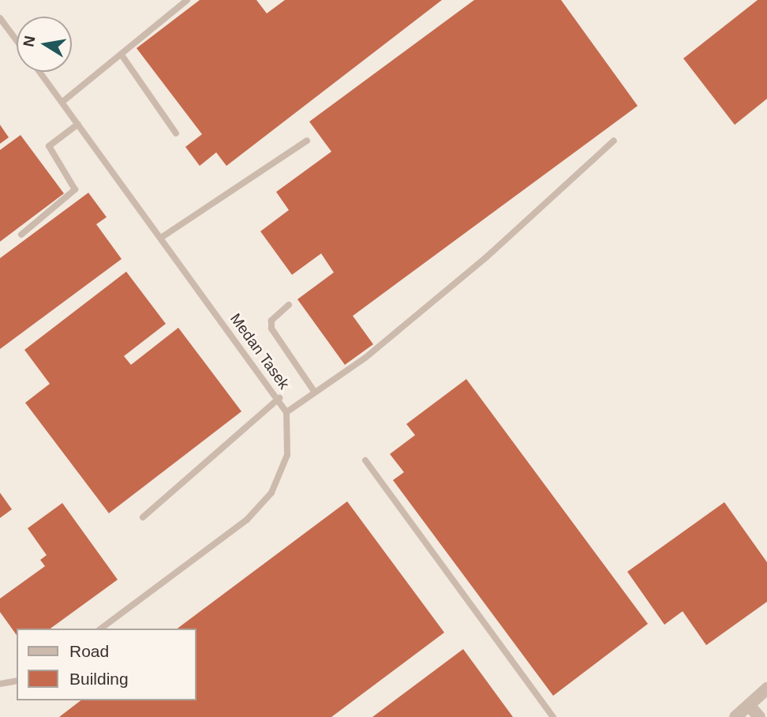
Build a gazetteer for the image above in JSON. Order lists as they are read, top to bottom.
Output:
{
  "streets": {
    "lane": ["Medan Tasek"]
  },
  "legend": ["Road", "Building"],
  "north": "left"
}
